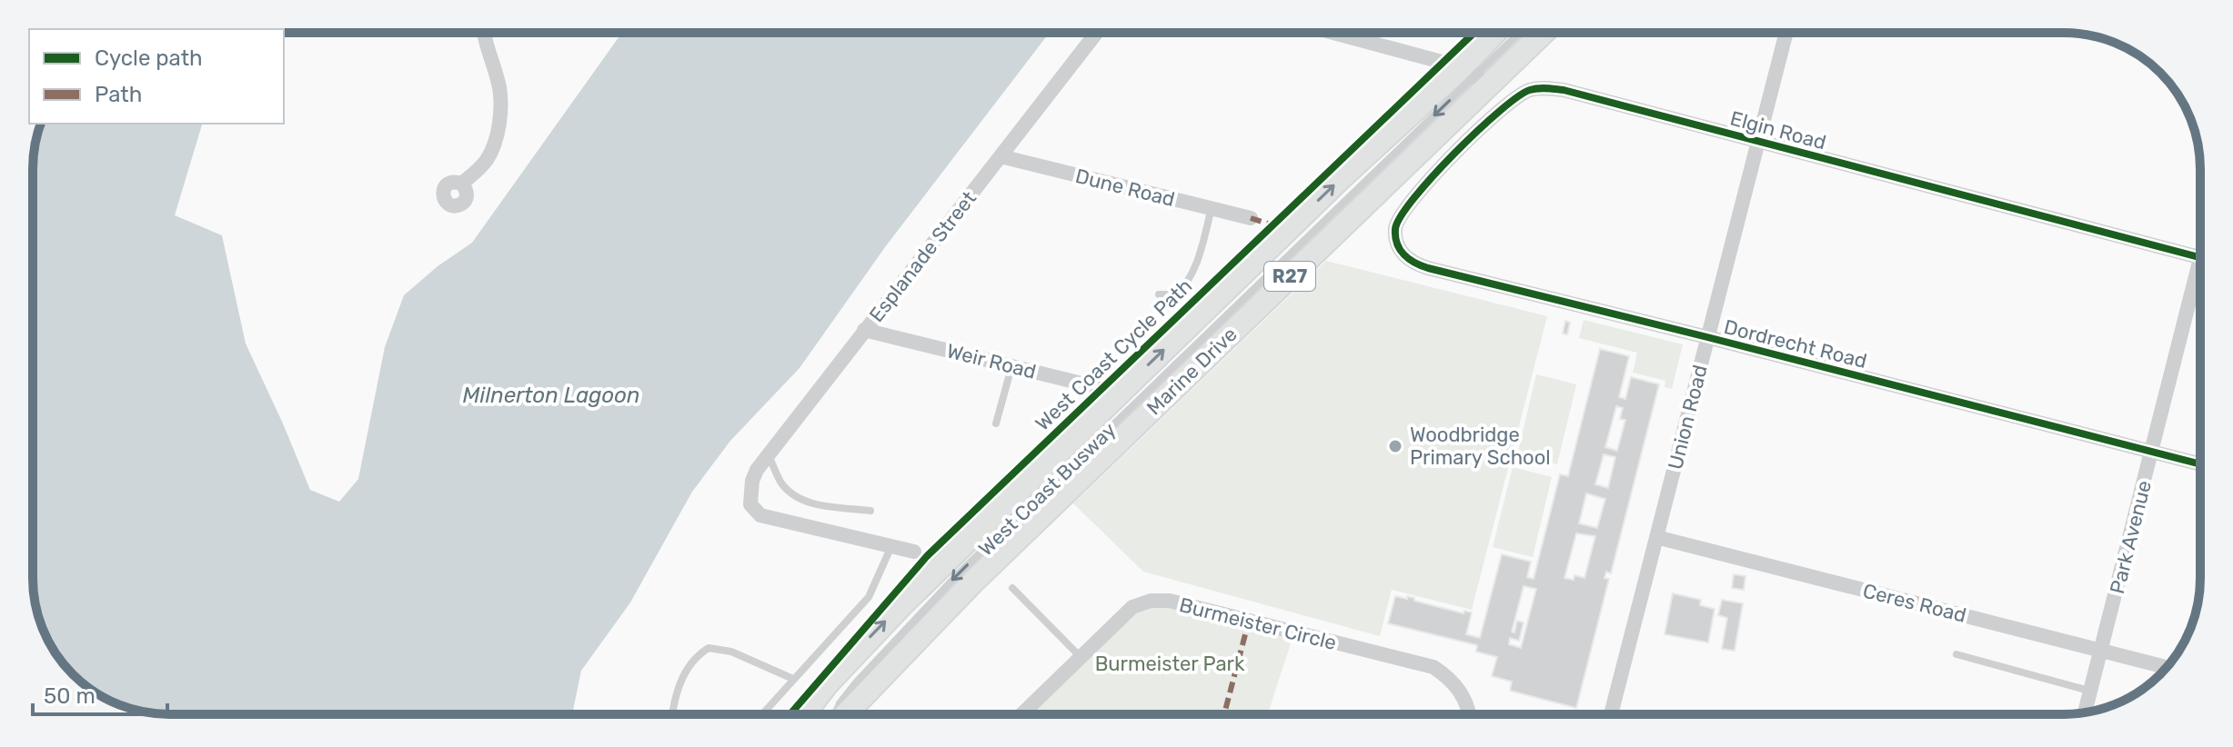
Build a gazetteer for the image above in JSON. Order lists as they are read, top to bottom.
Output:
{
  "streets": {
    "main road": ["R27", "Marine Drive"],
    "street": [
      "Elgin Road",
      "Dune Road",
      "Esplanade Street",
      "Dordrecht Road",
      "Weir Road",
      "Union Road",
      "Park Avenue",
      "Ceres Road",
      "Burmeister Circle"
    ],
    "cycle path": ["West Coast Cycle Path"]
  },
  "crossings": [
    ["Elgin Road", "Dordrecht Road"],
    ["Elgin Road", "Union Road"],
    ["Dune Road", "Esplanade Street"],
    ["Esplanade Street", "Weir Road"],
    ["Dordrecht Road", "Union Road"],
    ["Dordrecht Road", "Park Avenue"],
    ["Weir Road", "Marine Drive"],
    ["Union Road", "Ceres Road"],
    ["Park Avenue", "Ceres Road"]
  ],
  "water": ["Milnerton Lagoon"],
  "parks": ["Burmeister Park"],
  "places": ["Woodbridge Primary School"],
  "legend": ["Cycle path", "Path"],
  "scale_bar": "50 m"
}
